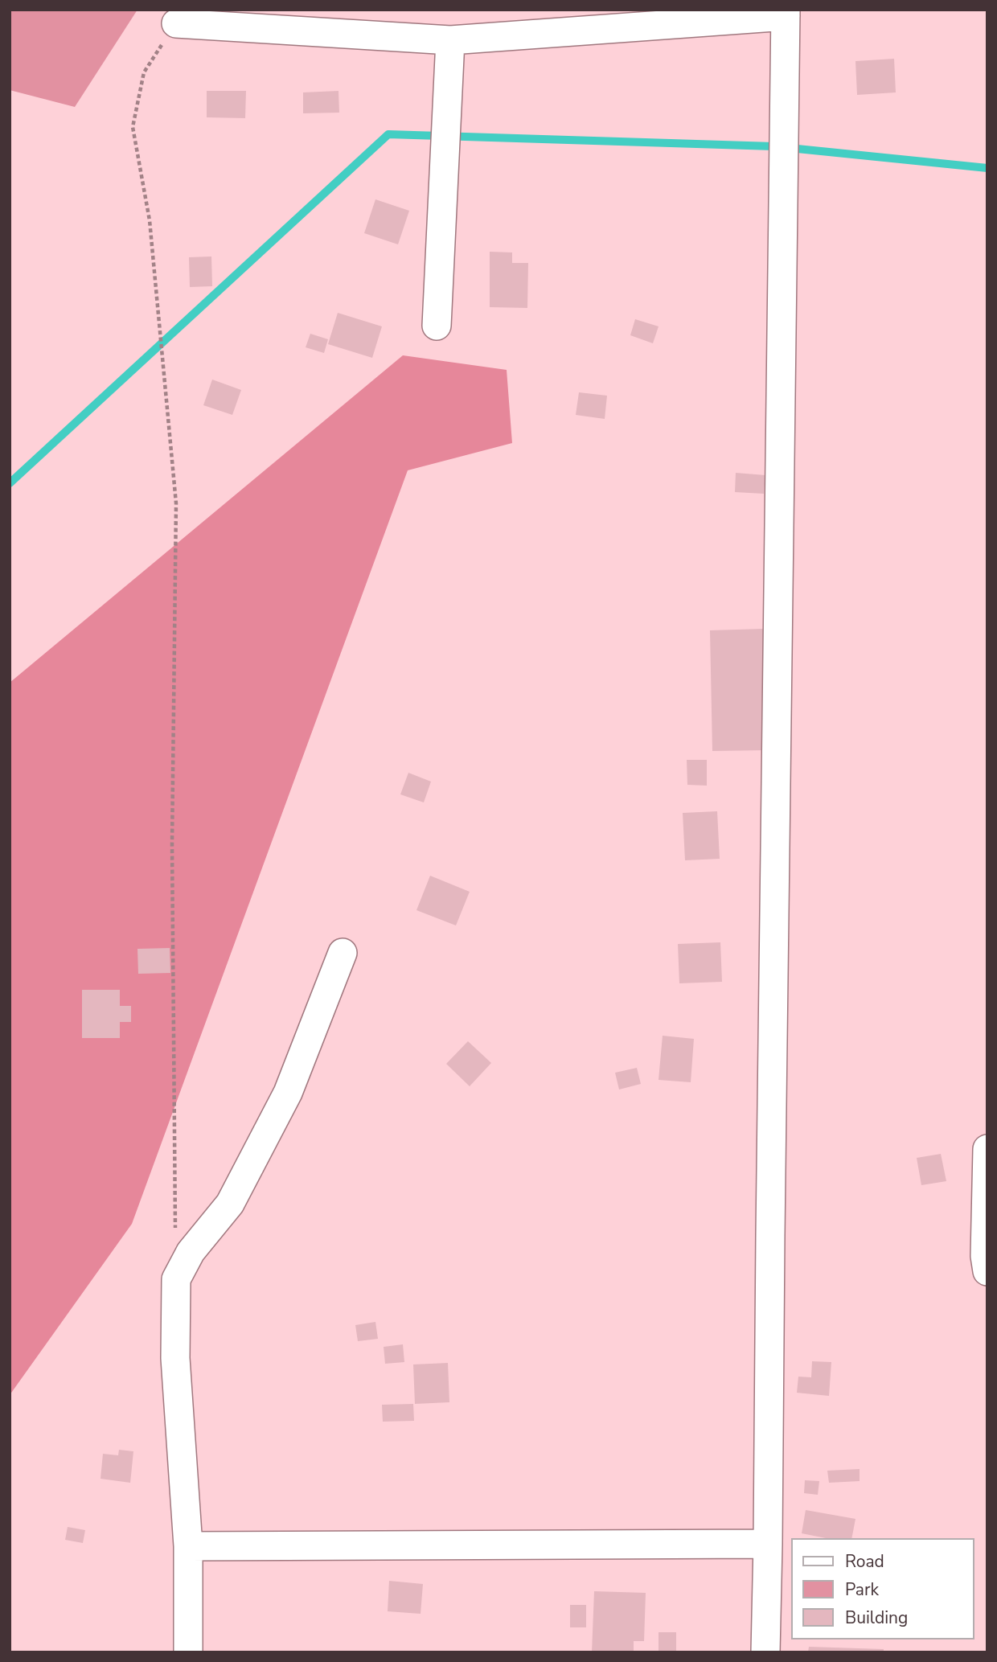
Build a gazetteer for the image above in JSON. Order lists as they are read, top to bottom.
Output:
{
  "legend": ["Road", "Park", "Building"]
}
